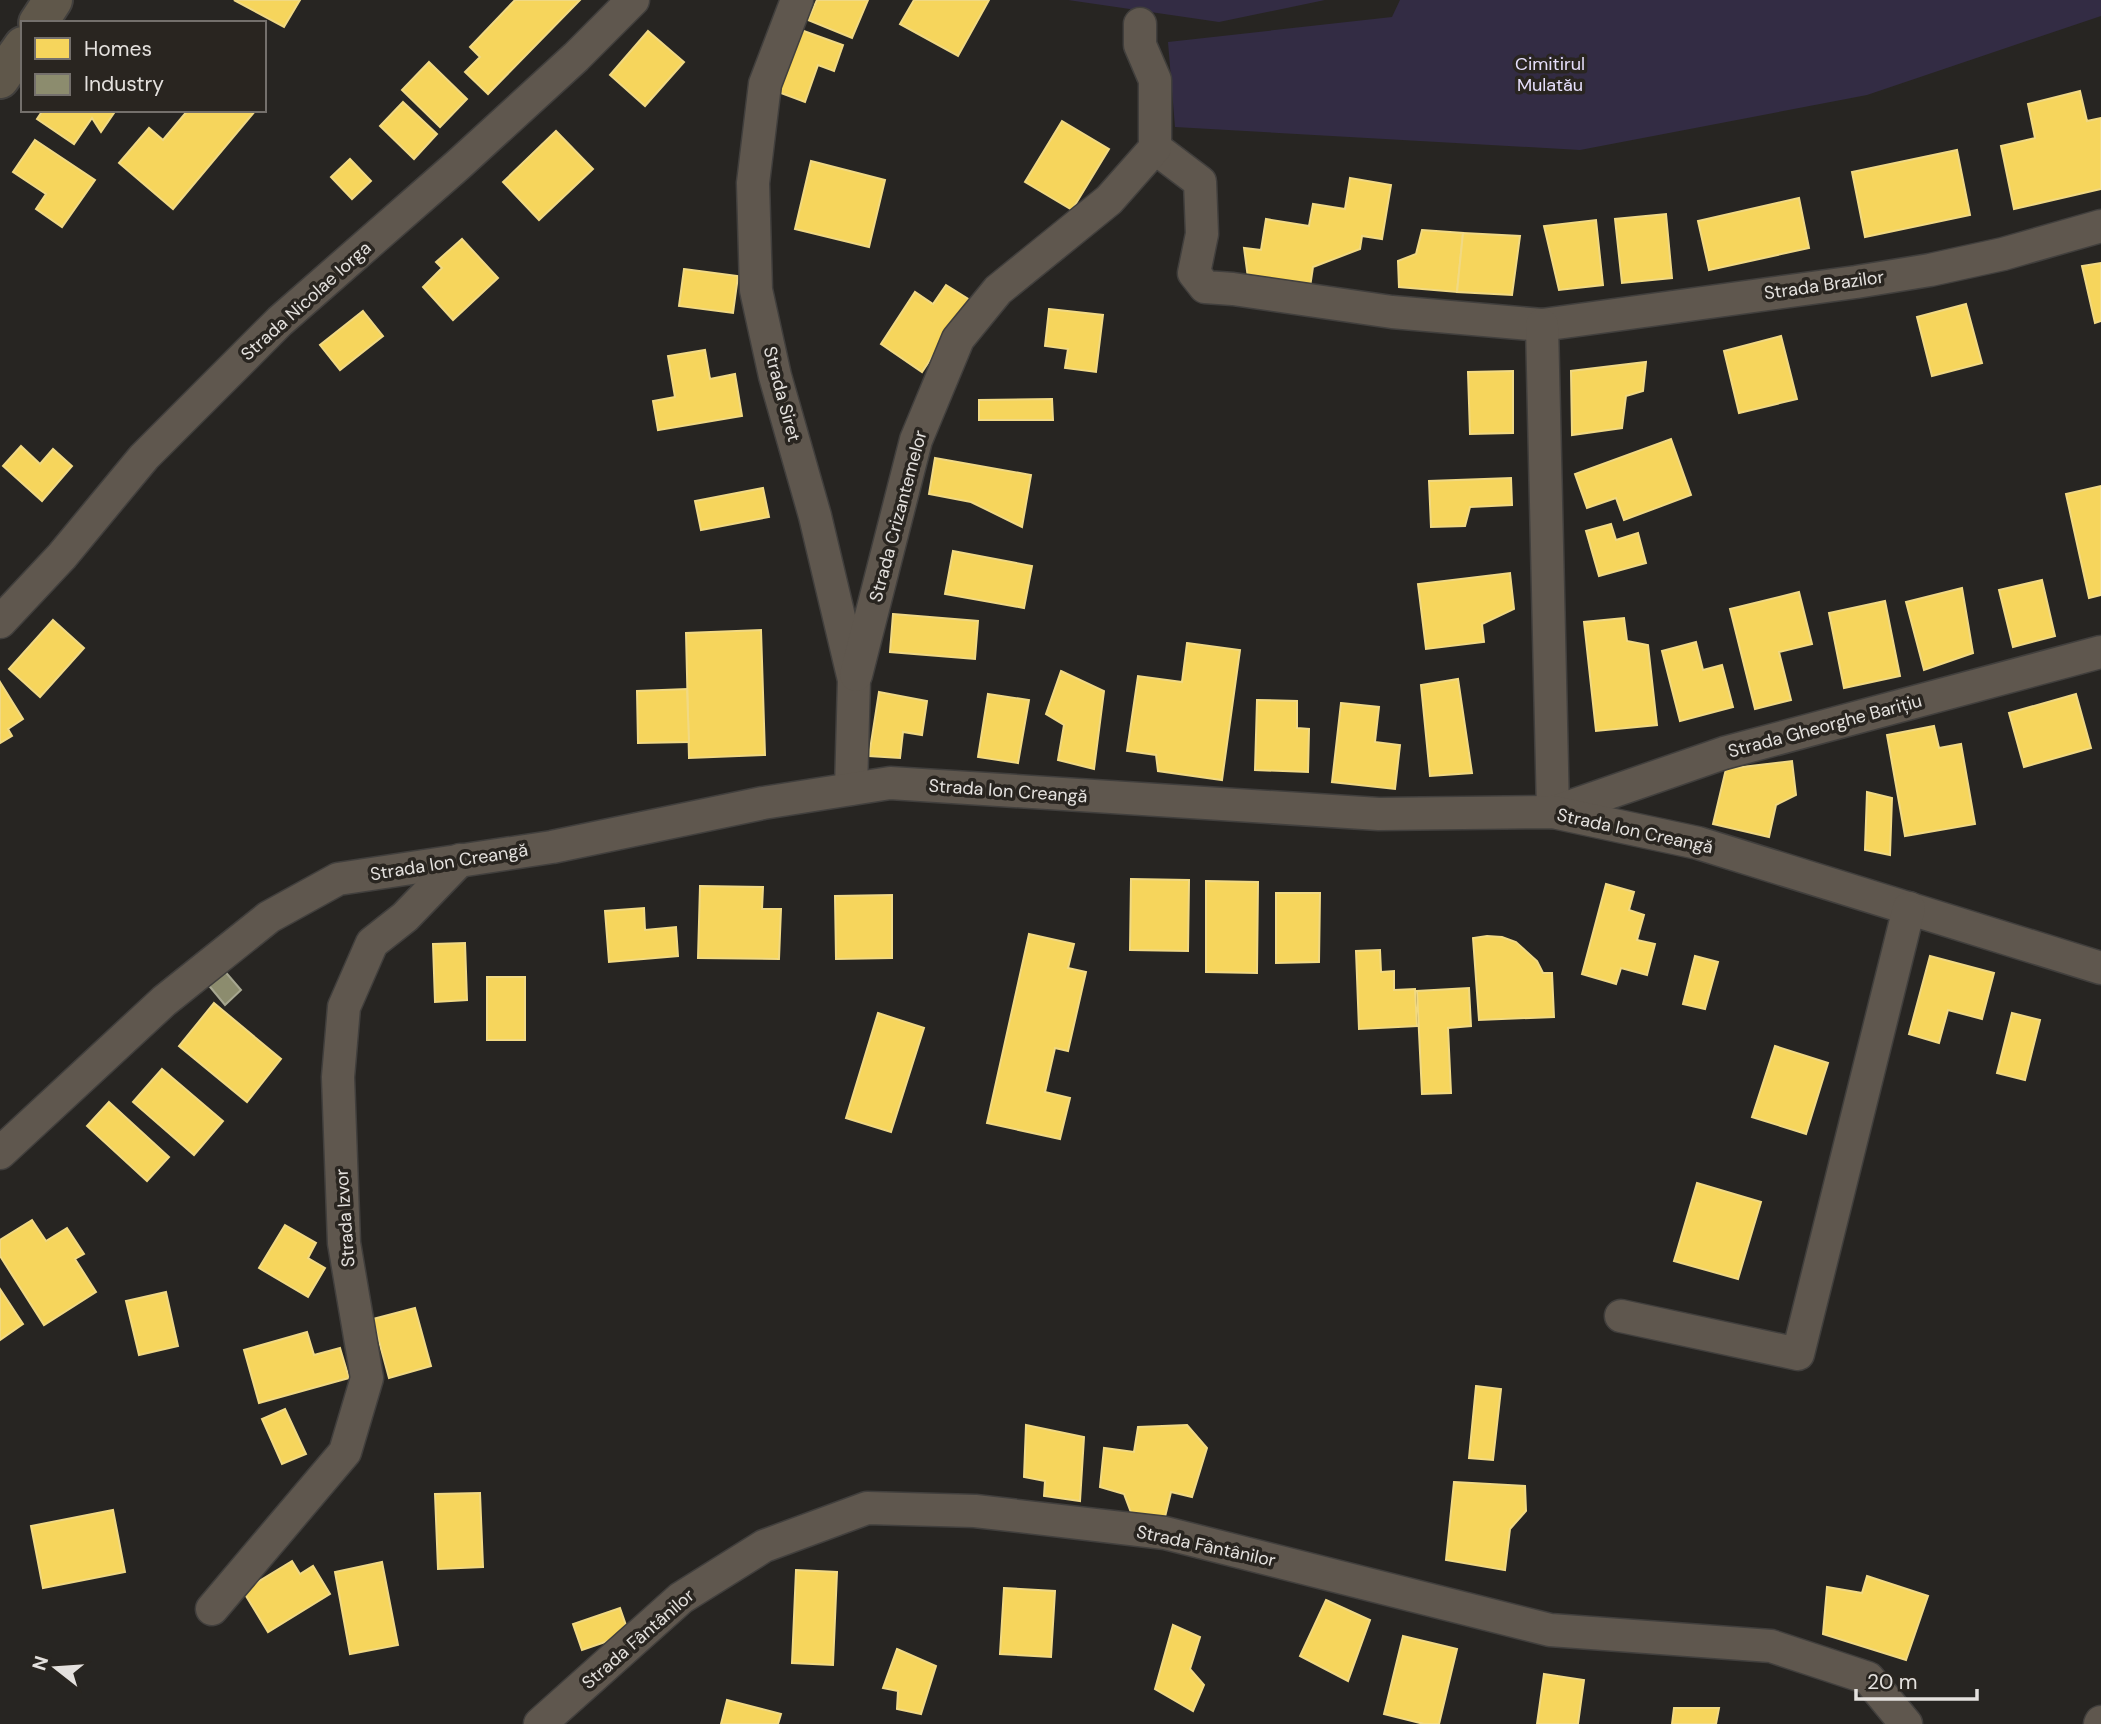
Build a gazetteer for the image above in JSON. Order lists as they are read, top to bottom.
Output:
{
  "streets": {
    "street": [
      "Strada Brazilor",
      "Strada Nicolae Iorga",
      "Strada Siret",
      "Strada Crizantemelor",
      "Strada Gheorghe Barițiu",
      "Strada Ion Creangă",
      "Strada Izvor",
      "Strada Fântânilor"
    ]
  },
  "crossings": [
    ["Strada Brazilor", "Strada Crizantemelor"],
    ["Strada Siret", "Strada Crizantemelor"],
    ["Strada Siret", "Strada Ion Creangă"],
    ["Strada Gheorghe Barițiu", "Strada Ion Creangă"],
    ["Strada Ion Creangă", "Strada Izvor"]
  ],
  "parks": ["Cimitirul Mulatău"],
  "legend": ["Homes", "Industry"],
  "scale_bar": "20 m",
  "north": "left"
}
